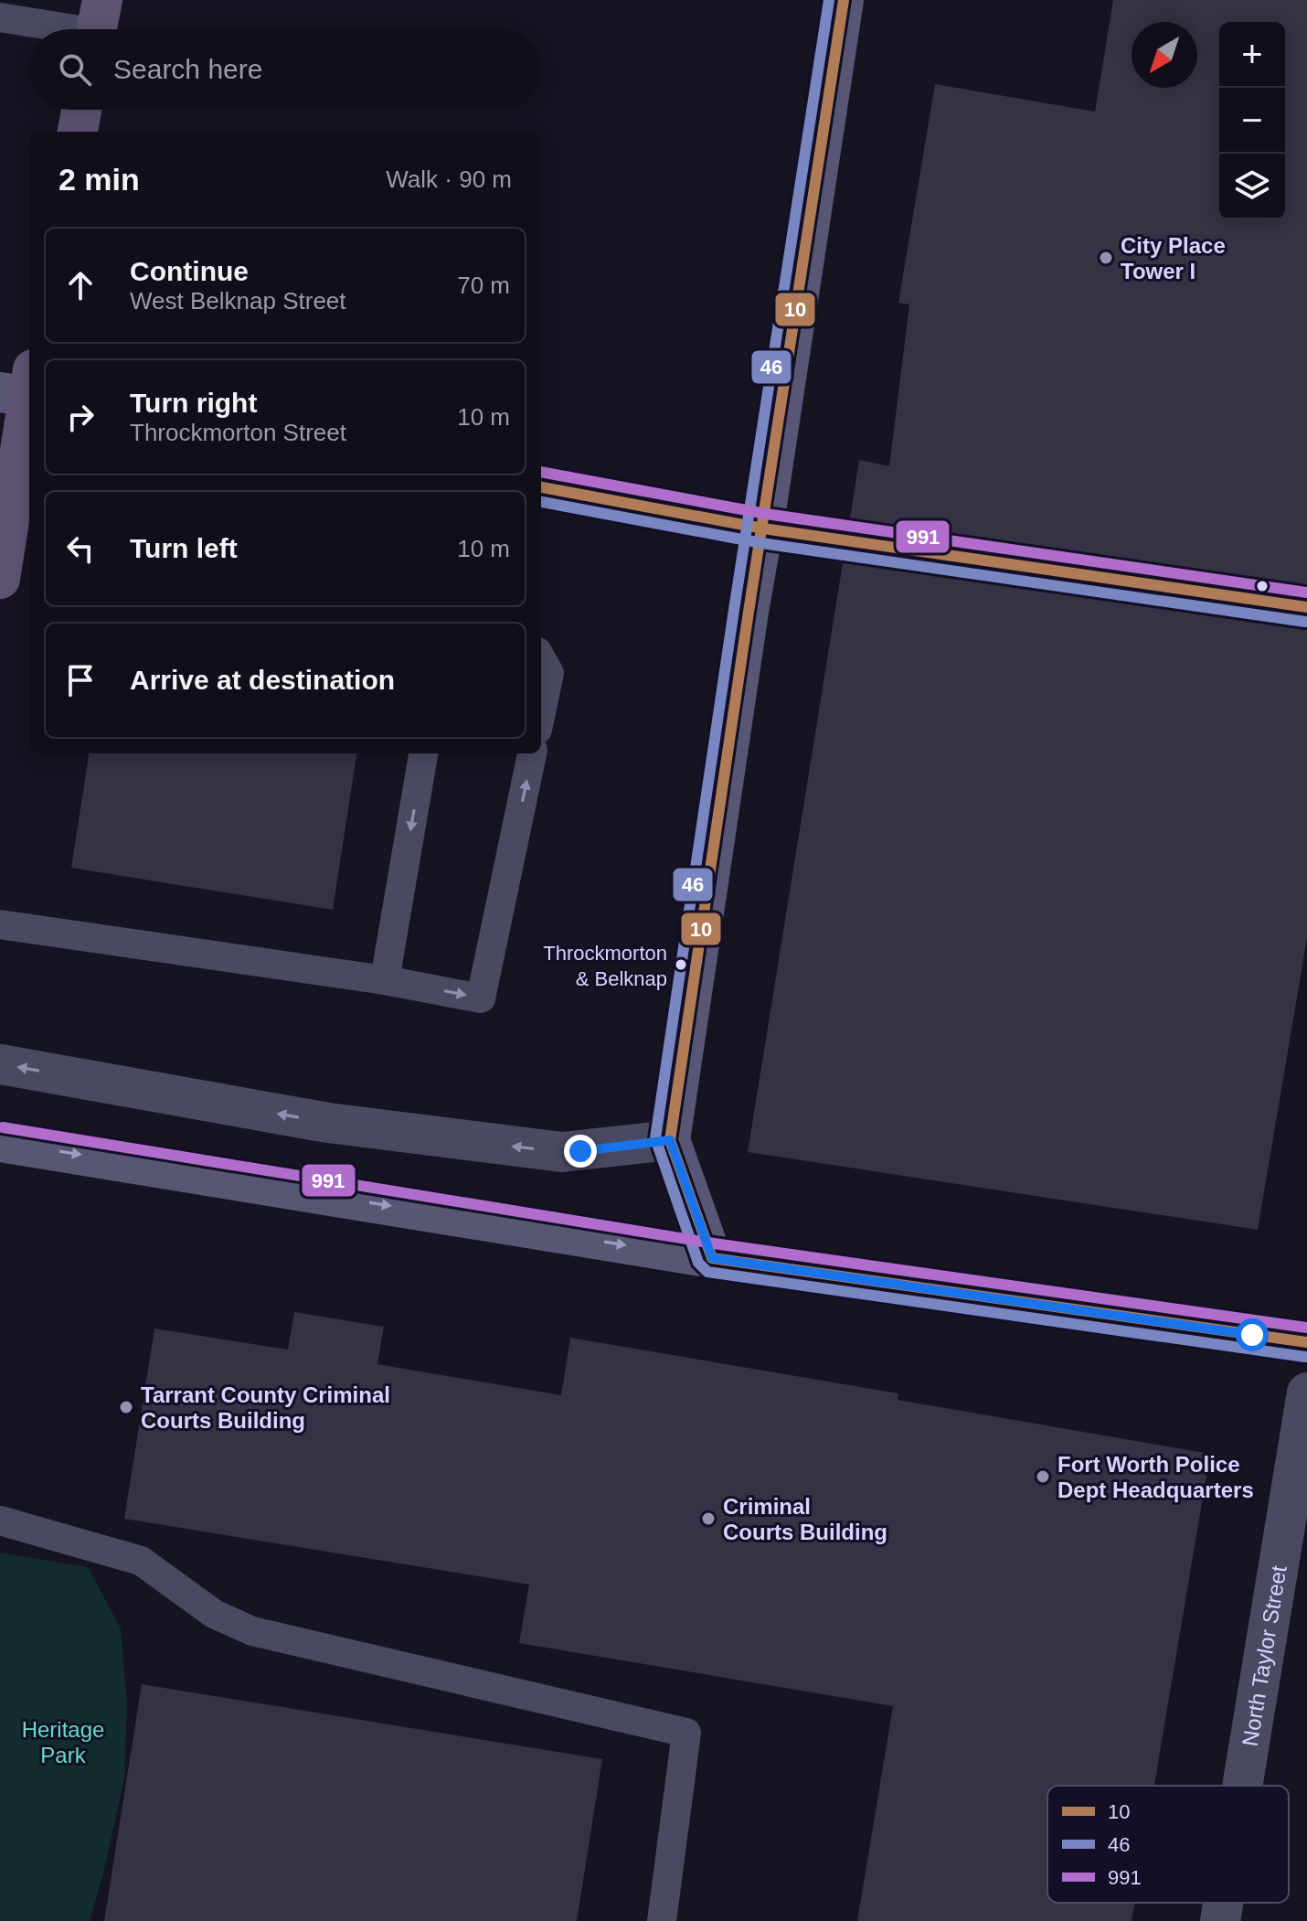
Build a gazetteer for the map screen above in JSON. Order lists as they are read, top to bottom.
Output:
{
  "streets": {
    "street": ["North Taylor Street"]
  },
  "parks": ["Heritage Park"],
  "places": [
    "City Place Tower I",
    "Throckmorton & Belknap",
    "Tarrant County Criminal Courts Building",
    "Fort Worth Police Dept Headquarters",
    "Criminal Courts Building"
  ],
  "lines": ["transit line 10", "transit line 46", "transit line 991"],
  "legend": ["10", "46", "991"],
  "north": "bottom left",
  "page": {
    "map_buttons": ["+", "−"],
    "search": "Search here",
    "heading": ["2 min", "Walk · 90 m"],
    "list": [
      ["Continue", "West Belknap Street", "70 m"],
      ["Turn right", "Throckmorton Street", "10 m"],
      ["Turn left", "10 m"],
      "Arrive at destination"
    ]
  }
}
